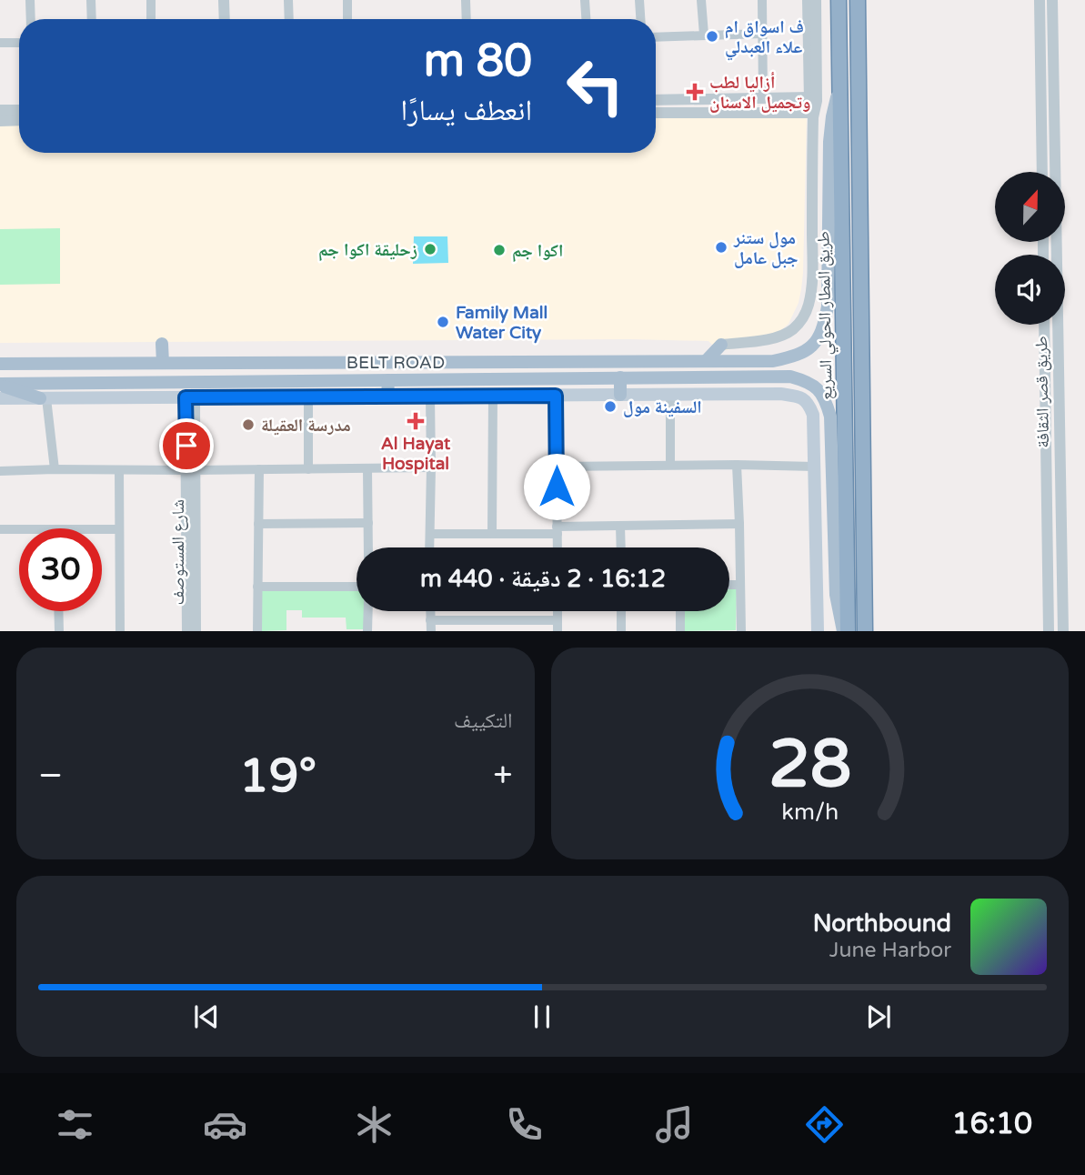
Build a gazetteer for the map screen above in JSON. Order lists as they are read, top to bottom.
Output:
{
  "streets": {
    "highway": ["طريق المطار الحولي السريع"],
    "main road": ["BELT ROAD"],
    "street": ["طريق قصر الثقافة", "شارع المستوصف"]
  },
  "crossings": [
    ["طريق المطار الحولي السريع", "BELT ROAD"]
  ],
  "places": {
    "other": [
      "ف اسواق ام علاء العبدلي",
      "مول ستنر جبل عامل",
      "زحليقة اكوا جم",
      "اكوا جم",
      "Family Mall Water City",
      "السفينة مول",
      "مدرسة العقيلة"
    ],
    "health": ["أزاليا لطب وتجميل الاسنان", "Al Hayat Hospital"]
  },
  "north": "top",
  "page": {
    "turn": ["80 m", "انعطف يسارًا"],
    "limit": "30",
    "trip": "16:12 · 2 دقيقة · 440 m",
    "tile": "التكييف",
    "heat": ["−", "19°", "+"],
    "song": ["Northbound", "June Harbor"],
    "tabs": "16:10",
    "gauge": ["28", "km/h"]
  }
}
